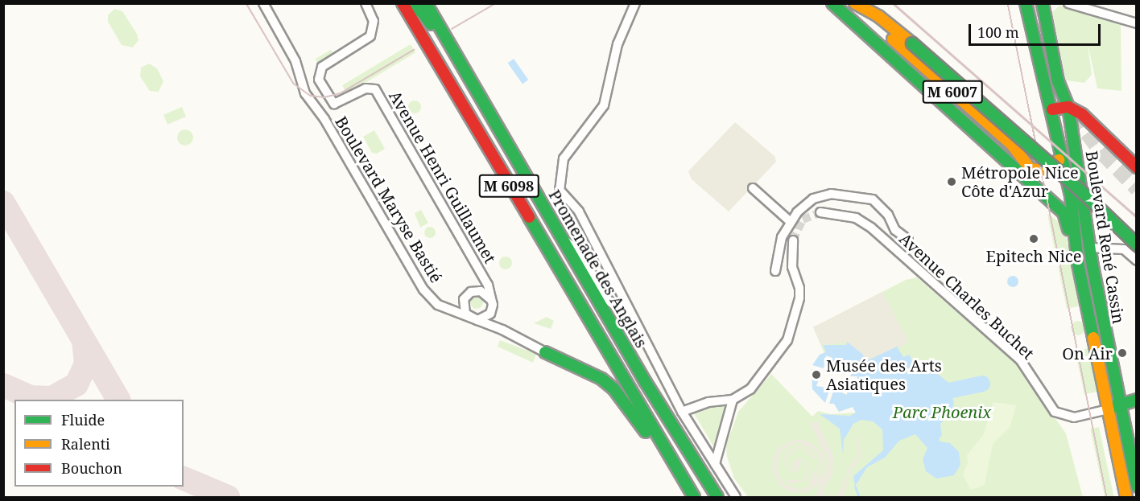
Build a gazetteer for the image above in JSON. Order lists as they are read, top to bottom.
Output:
{
  "streets": {
    "main road": [
      "M 6007",
      "M 6098",
      "Boulevard René Cassin",
      "Promenade des Anglais"
    ],
    "street": ["Avenue Henri Guillaumet", "Boulevard Maryse Bastié", "Avenue Charles Buchet"]
  },
  "crossings": [
    ["M 6007", "Boulevard René Cassin"],
    ["Avenue Henri Guillaumet", "Boulevard Maryse Bastié"],
    ["Boulevard René Cassin", "Avenue Charles Buchet"]
  ],
  "parks": ["Parc Phoenix"],
  "places": [
    "Métropole Nice Côte d'Azur",
    "Epitech Nice",
    "On Air",
    "Musée des Arts Asiatiques"
  ],
  "legend": ["Fluide", "Ralenti", "Bouchon"],
  "scale_bar": "100 m"
}
